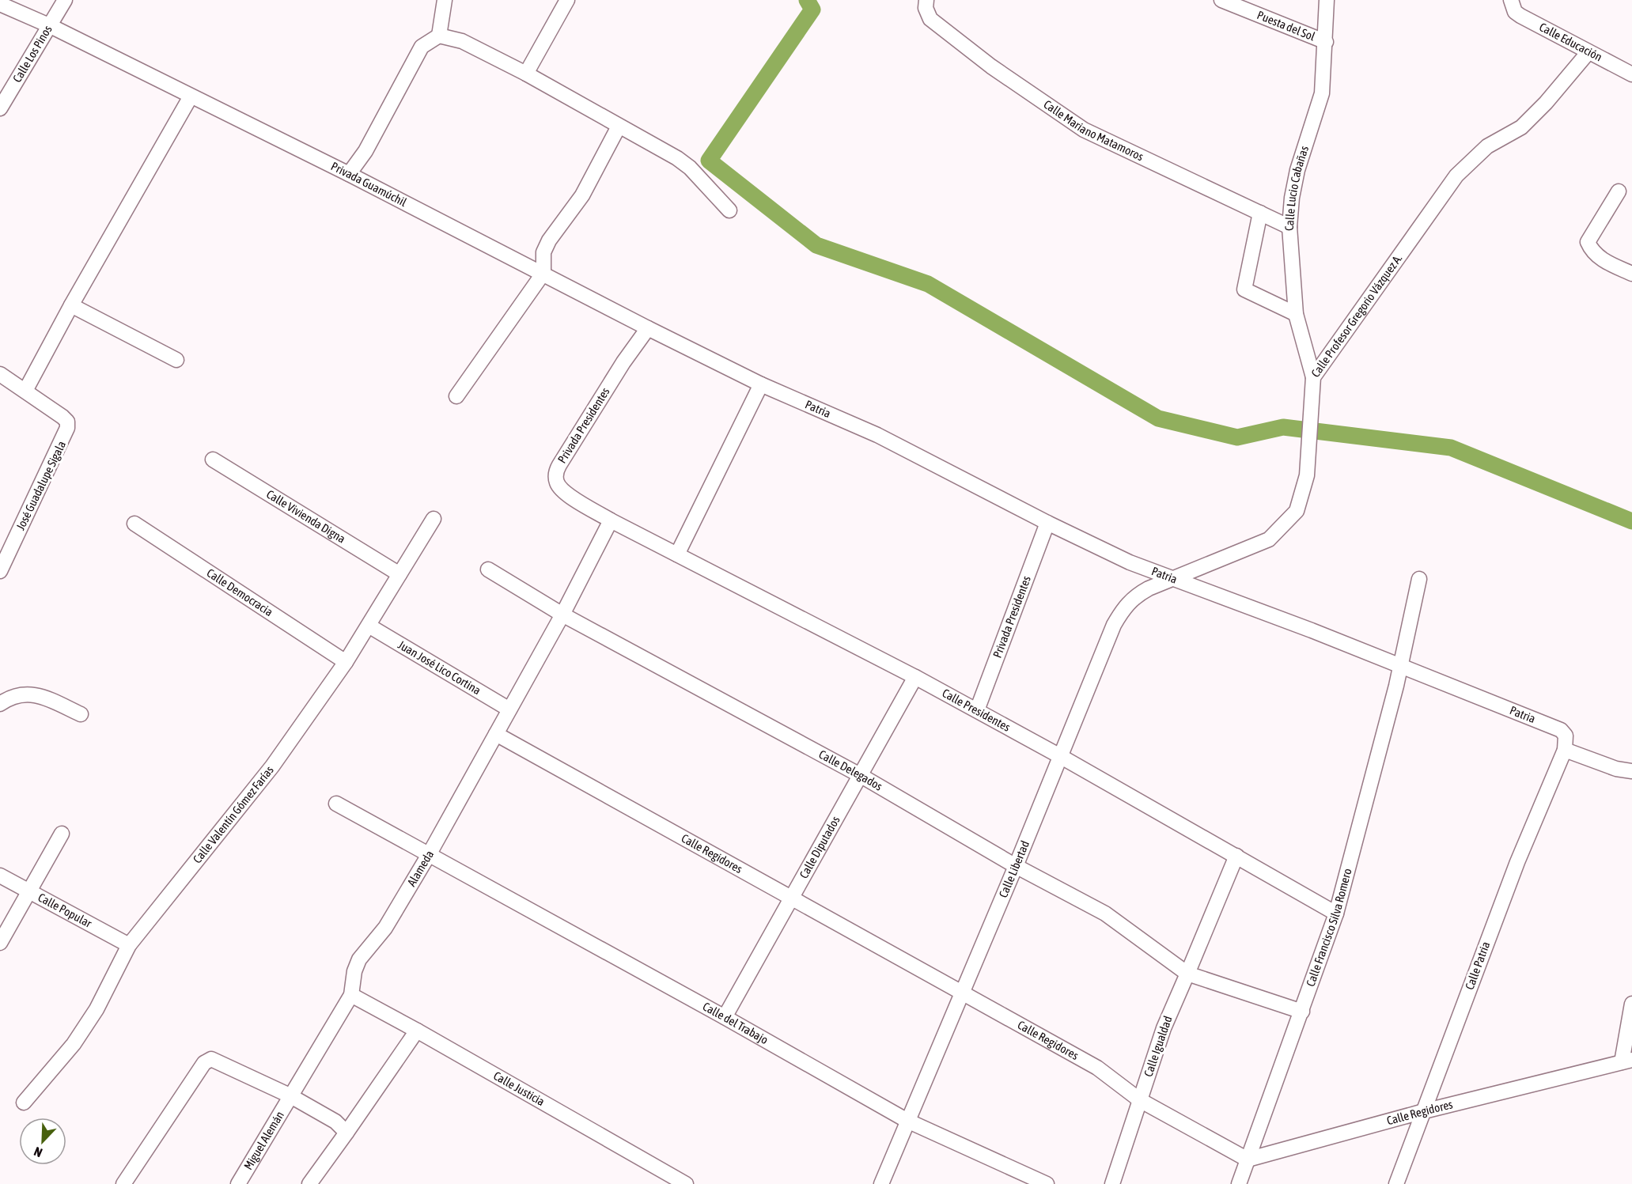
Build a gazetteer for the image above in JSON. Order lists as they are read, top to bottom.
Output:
{
  "streets": {
    "street": [
      "Puesta del Sol",
      "Calle Educación",
      "Calle Los Pinos",
      "Calle Mariano Matamoros",
      "Privada Guamúchil",
      "Calle Lucio Cabañas",
      "Calle Profesor Gregorio Vázquez A.",
      "Patria",
      "Privada Presidentes",
      "José Guadalupe Sigala",
      "Calle Vivienda Digna",
      "Calle Democracia",
      "Juan José Lico Cortina",
      "Calle Presidentes",
      "Calle Delegados",
      "Calle Valentín Gómez Farías",
      "Calle Diputados",
      "Calle Regidores",
      "Alameda",
      "Calle Libertad",
      "Calle Popular",
      "Calle Francisco Silva Romero",
      "Calle Patria",
      "Calle del Trabajo",
      "Calle Igualdad",
      "Calle Justicia",
      "Miguel Alemán"
    ]
  },
  "crossings": [
    ["Puesta del Sol", "Calle Lucio Cabañas"],
    ["Calle Educación", "Calle Profesor Gregorio Vázquez A."],
    ["Calle Los Pinos", "Privada Guamúchil"],
    ["Calle Mariano Matamoros", "Calle Lucio Cabañas"],
    ["Privada Guamúchil", "Patria"],
    ["Privada Guamúchil", "Privada Presidentes"],
    ["Calle Lucio Cabañas", "Calle Profesor Gregorio Vázquez A."],
    ["Calle Profesor Gregorio Vázquez A.", "Patria"],
    ["Calle Profesor Gregorio Vázquez A.", "Calle Libertad"],
    ["Patria", "Privada Presidentes"],
    ["Patria", "Calle Libertad"],
    ["Patria", "Calle Francisco Silva Romero"],
    ["Patria", "Calle Patria"],
    ["Privada Presidentes", "Calle Presidentes"],
    ["Privada Presidentes", "Alameda"],
    ["Calle Vivienda Digna", "Calle Valentín Gómez Farías"],
    ["Calle Democracia", "Calle Valentín Gómez Farías"],
    ["Juan José Lico Cortina", "Calle Valentín Gómez Farías"],
    ["Juan José Lico Cortina", "Alameda"],
    ["Calle Presidentes", "Calle Diputados"],
    ["Calle Presidentes", "Alameda"],
    ["Calle Presidentes", "Calle Libertad"],
    ["Calle Presidentes", "Calle Francisco Silva Romero"],
    ["Calle Presidentes", "Calle Igualdad"],
    ["Calle Delegados", "Calle Diputados"],
    ["Calle Delegados", "Alameda"],
    ["Calle Delegados", "Calle Libertad"],
    ["Calle Delegados", "Calle Igualdad"],
    ["Calle Valentín Gómez Farías", "Calle Popular"],
    ["Calle Diputados", "Calle Regidores"],
    ["Calle Diputados", "Calle del Trabajo"],
    ["Calle Regidores", "Alameda"],
    ["Calle Regidores", "Calle Libertad"],
    ["Calle Regidores", "Calle Francisco Silva Romero"],
    ["Calle Regidores", "Calle Patria"],
    ["Calle Regidores", "Calle Igualdad"],
    ["Alameda", "Calle del Trabajo"],
    ["Alameda", "Calle Justicia"],
    ["Alameda", "Miguel Alemán"],
    ["Calle Libertad", "Calle del Trabajo"]
  ],
  "north": "bottom left"
}
